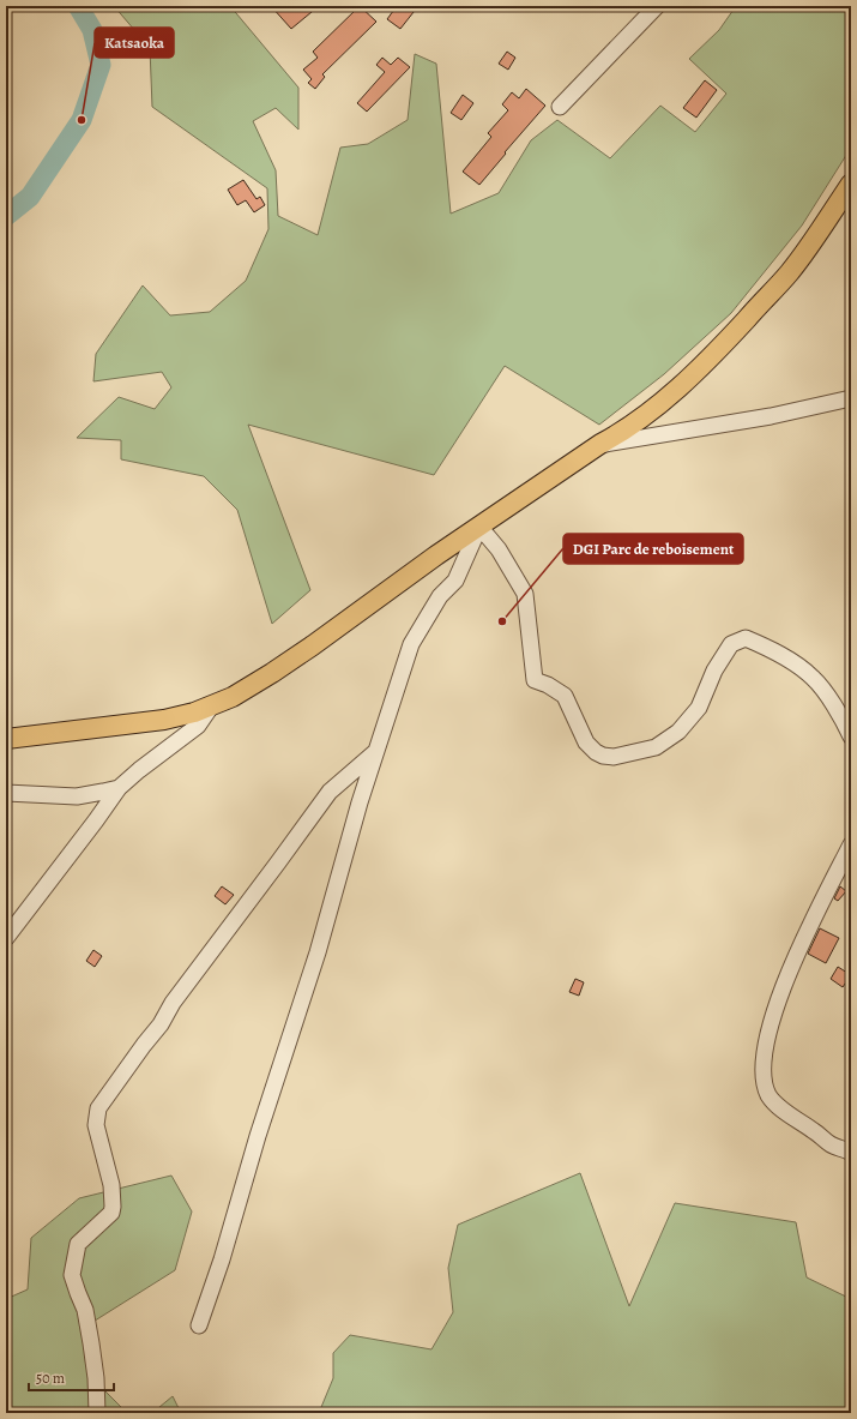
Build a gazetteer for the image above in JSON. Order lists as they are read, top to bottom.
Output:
{
  "places": ["Katsaoka", "DGI Parc de reboisement"],
  "scale_bar": "50 m"
}
